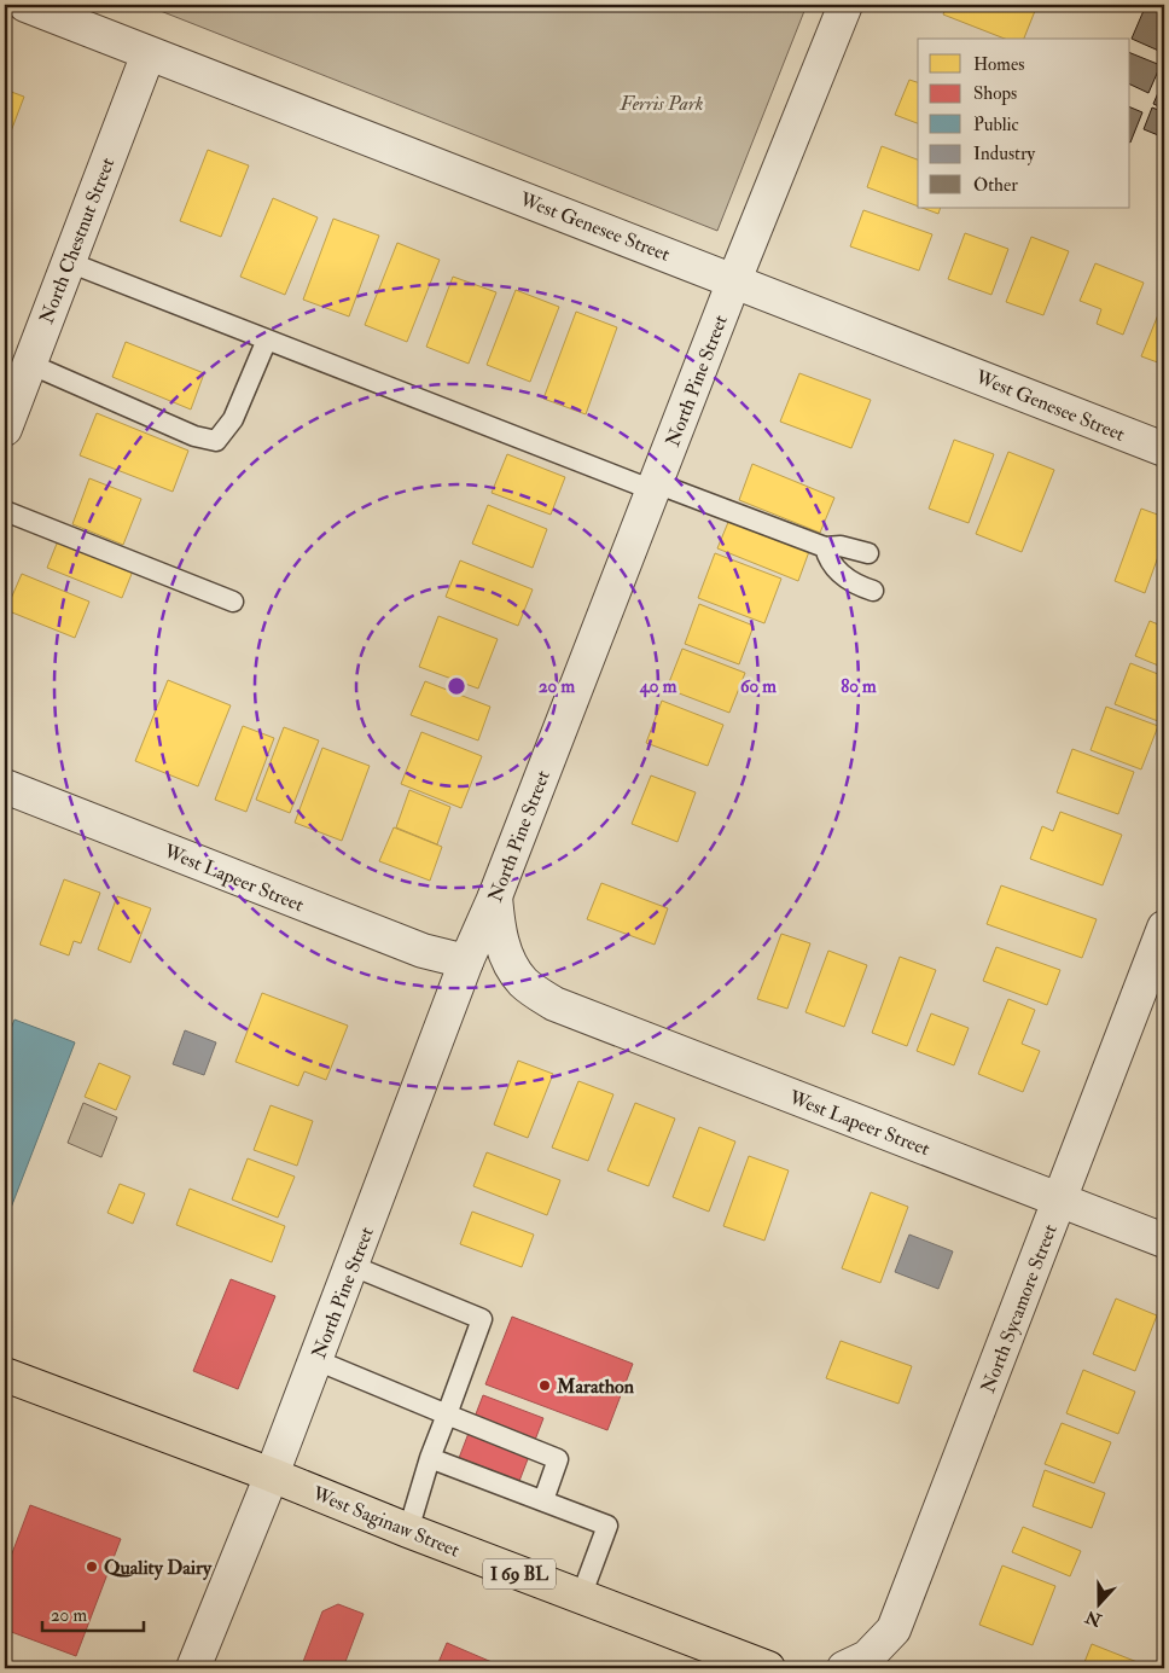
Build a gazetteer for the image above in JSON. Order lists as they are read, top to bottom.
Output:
{
  "streets": {
    "main road": ["West Saginaw Street", "I 69 BL"],
    "street": [
      "West Genesee Street",
      "North Chestnut Street",
      "North Pine Street",
      "West Lapeer Street",
      "North Sycamore Street"
    ]
  },
  "crossings": [
    ["West Genesee Street", "North Chestnut Street"],
    ["West Genesee Street", "North Pine Street"],
    ["North Pine Street", "West Lapeer Street"],
    ["North Pine Street", "West Saginaw Street"],
    ["West Lapeer Street", "North Sycamore Street"]
  ],
  "parks": ["Ferris Park"],
  "places": ["Marathon", "Quality Dairy"],
  "legend": [
    "Homes",
    "Shops",
    "Public",
    "Industry",
    "Other"
  ],
  "scale_bar": "20 m",
  "north": "bottom",
  "rings": [
    "20 m",
    "40 m",
    "60 m",
    "80 m"
  ]
}
